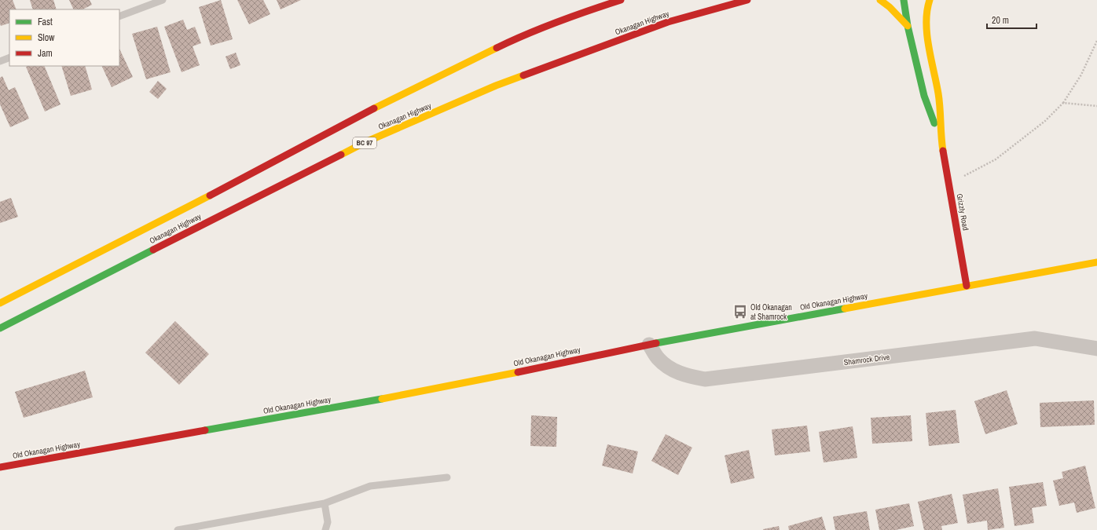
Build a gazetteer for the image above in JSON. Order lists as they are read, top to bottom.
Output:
{
  "streets": {
    "main road": [
      "Okanagan Highway",
      "BC 97",
      "Grizzly Road",
      "Old Okanagan Highway"
    ],
    "street": ["Shamrock Drive"]
  },
  "crossings": [
    ["Grizzly Road", "Old Okanagan Highway"],
    ["Old Okanagan Highway", "Shamrock Drive"]
  ],
  "places": {
    "bus stop": ["Old Okanagan at Shamrock"]
  },
  "legend": ["Fast", "Slow", "Jam"],
  "scale_bar": "20 m"
}
